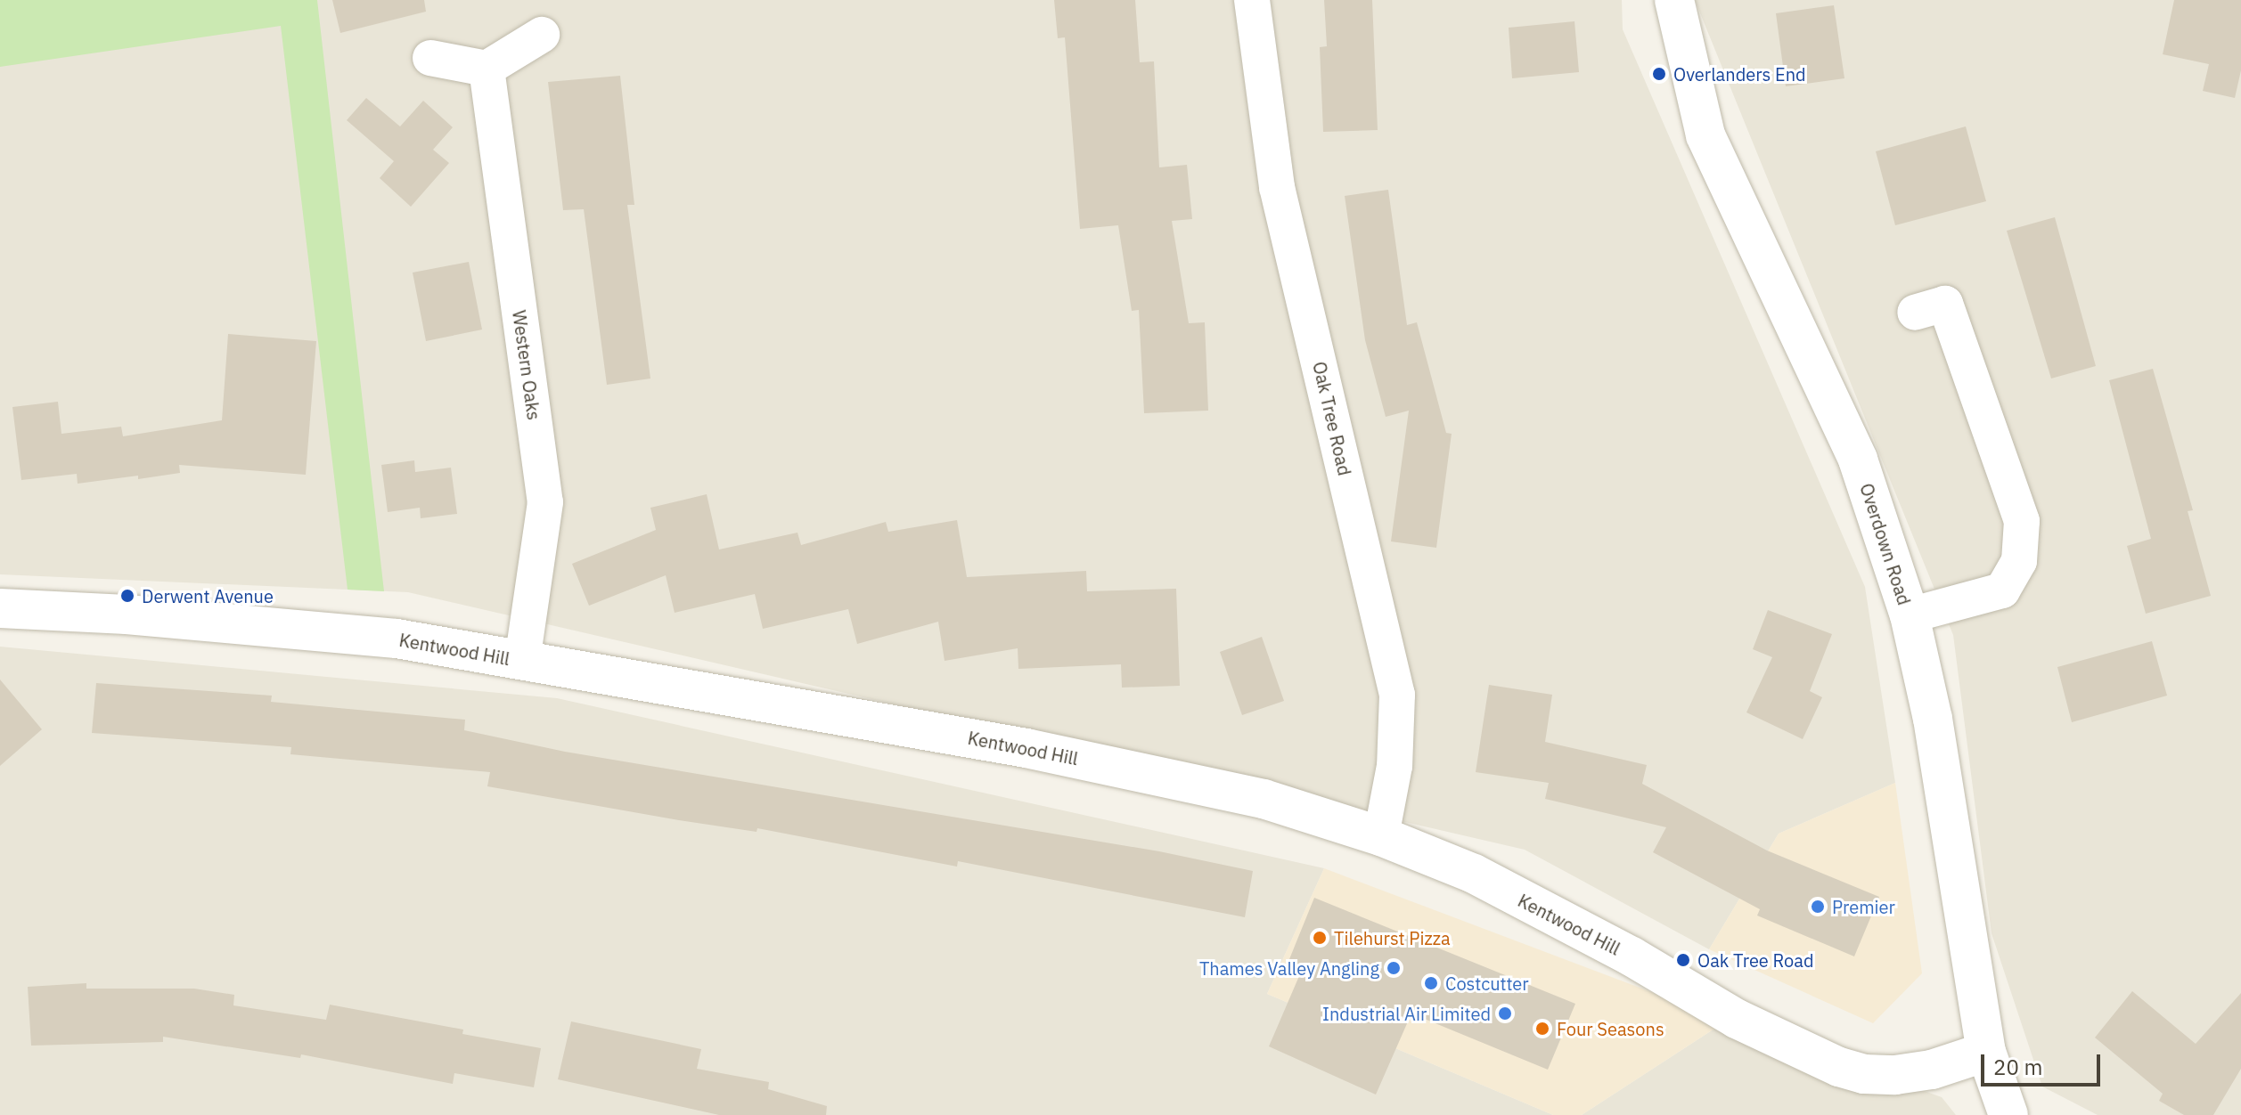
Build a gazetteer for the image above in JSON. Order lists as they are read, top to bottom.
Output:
{
  "streets": {
    "street": [
      "Western Oaks",
      "Oak Tree Road",
      "Overdown Road",
      "Kentwood Hill"
    ]
  },
  "crossings": [
    ["Western Oaks", "Kentwood Hill"],
    ["Oak Tree Road", "Kentwood Hill"],
    ["Overdown Road", "Kentwood Hill"]
  ],
  "places": [
    "Overlanders End",
    "Derwent Avenue",
    "Premier",
    "Tilehurst Pizza",
    "Oak Tree Road",
    "Thames Valley Angling",
    "Costcutter",
    "Industrial Air Limited",
    "Four Seasons"
  ],
  "scale_bar": "20 m"
}
